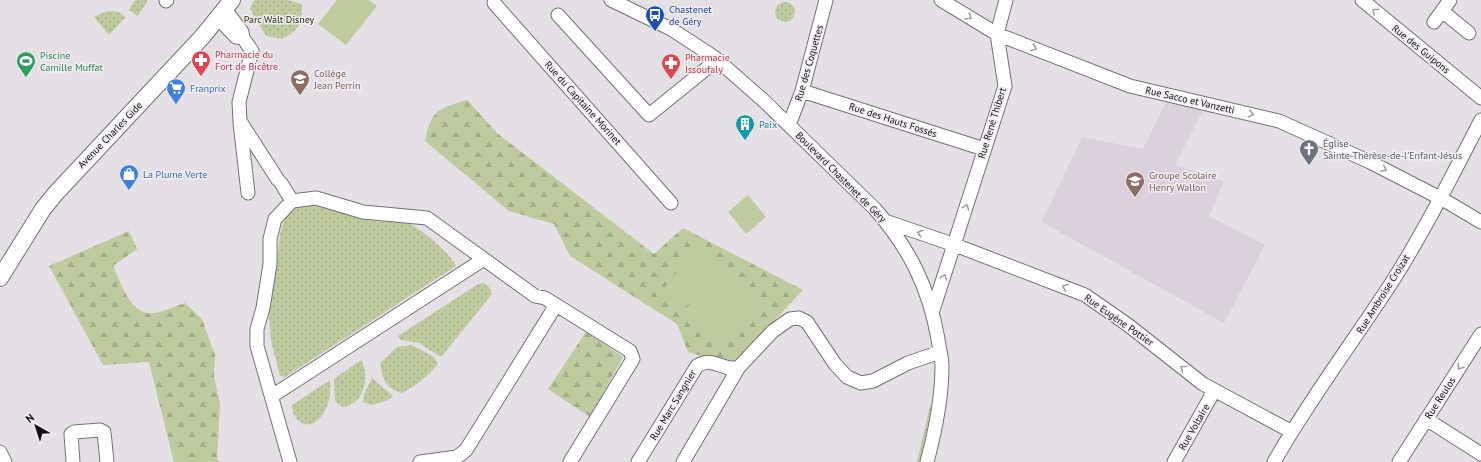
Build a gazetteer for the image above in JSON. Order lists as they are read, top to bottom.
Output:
{
  "streets": {
    "main road": ["Avenue Charles Gide"],
    "street": [
      "Rue des Guipons",
      "Rue des Coquettes",
      "Rue Sacco et Vanzetti",
      "Rue du Capitaine Morinet",
      "Rue des Hauts Fossés",
      "Rue René Thibert",
      "Boulevard Chastenet de Géry",
      "Rue Ambroise Croizat",
      "Rue Eugène Pottier",
      "Rue Reulos",
      "Rue Marc Sangnier",
      "Rue Voltaire"
    ]
  },
  "crossings": [
    ["Rue des Coquettes", "Rue des Hauts Fossés"],
    ["Rue des Coquettes", "Boulevard Chastenet de Géry"],
    ["Rue Sacco et Vanzetti", "Rue René Thibert"],
    ["Rue Sacco et Vanzetti", "Rue Ambroise Croizat"],
    ["Rue des Hauts Fossés", "Rue René Thibert"],
    ["Rue René Thibert", "Boulevard Chastenet de Géry"],
    ["Rue René Thibert", "Rue Eugène Pottier"],
    ["Boulevard Chastenet de Géry", "Rue Eugène Pottier"],
    ["Rue Ambroise Croizat", "Rue Eugène Pottier"],
    ["Rue Eugène Pottier", "Rue Voltaire"]
  ],
  "one_way": [
    "Rue des Guipons",
    "Rue Sacco et Vanzetti",
    "Rue René Thibert",
    "Rue Eugène Pottier",
    "Rue Reulos"
  ],
  "parks": ["Parc Walt Disney"],
  "places": {
    "bus stop": ["Chastenet de Géry"],
    "pharmacy": ["Pharmacie du Fort de Bicêtre", "Pharmacie Issoufaly"],
    "sports": ["Piscine Camille Muffat"],
    "school or university": ["Collège Jean Perrin", "Groupe Scolaire Henry Wallon"],
    "supermarket": ["Franprix"],
    "building": ["Paix"],
    "church": ["Église Sainte-Thérèse-de-l'Enfant-Jésus"],
    "shop": ["La Plume Verte"]
  },
  "north": "top left"
}
